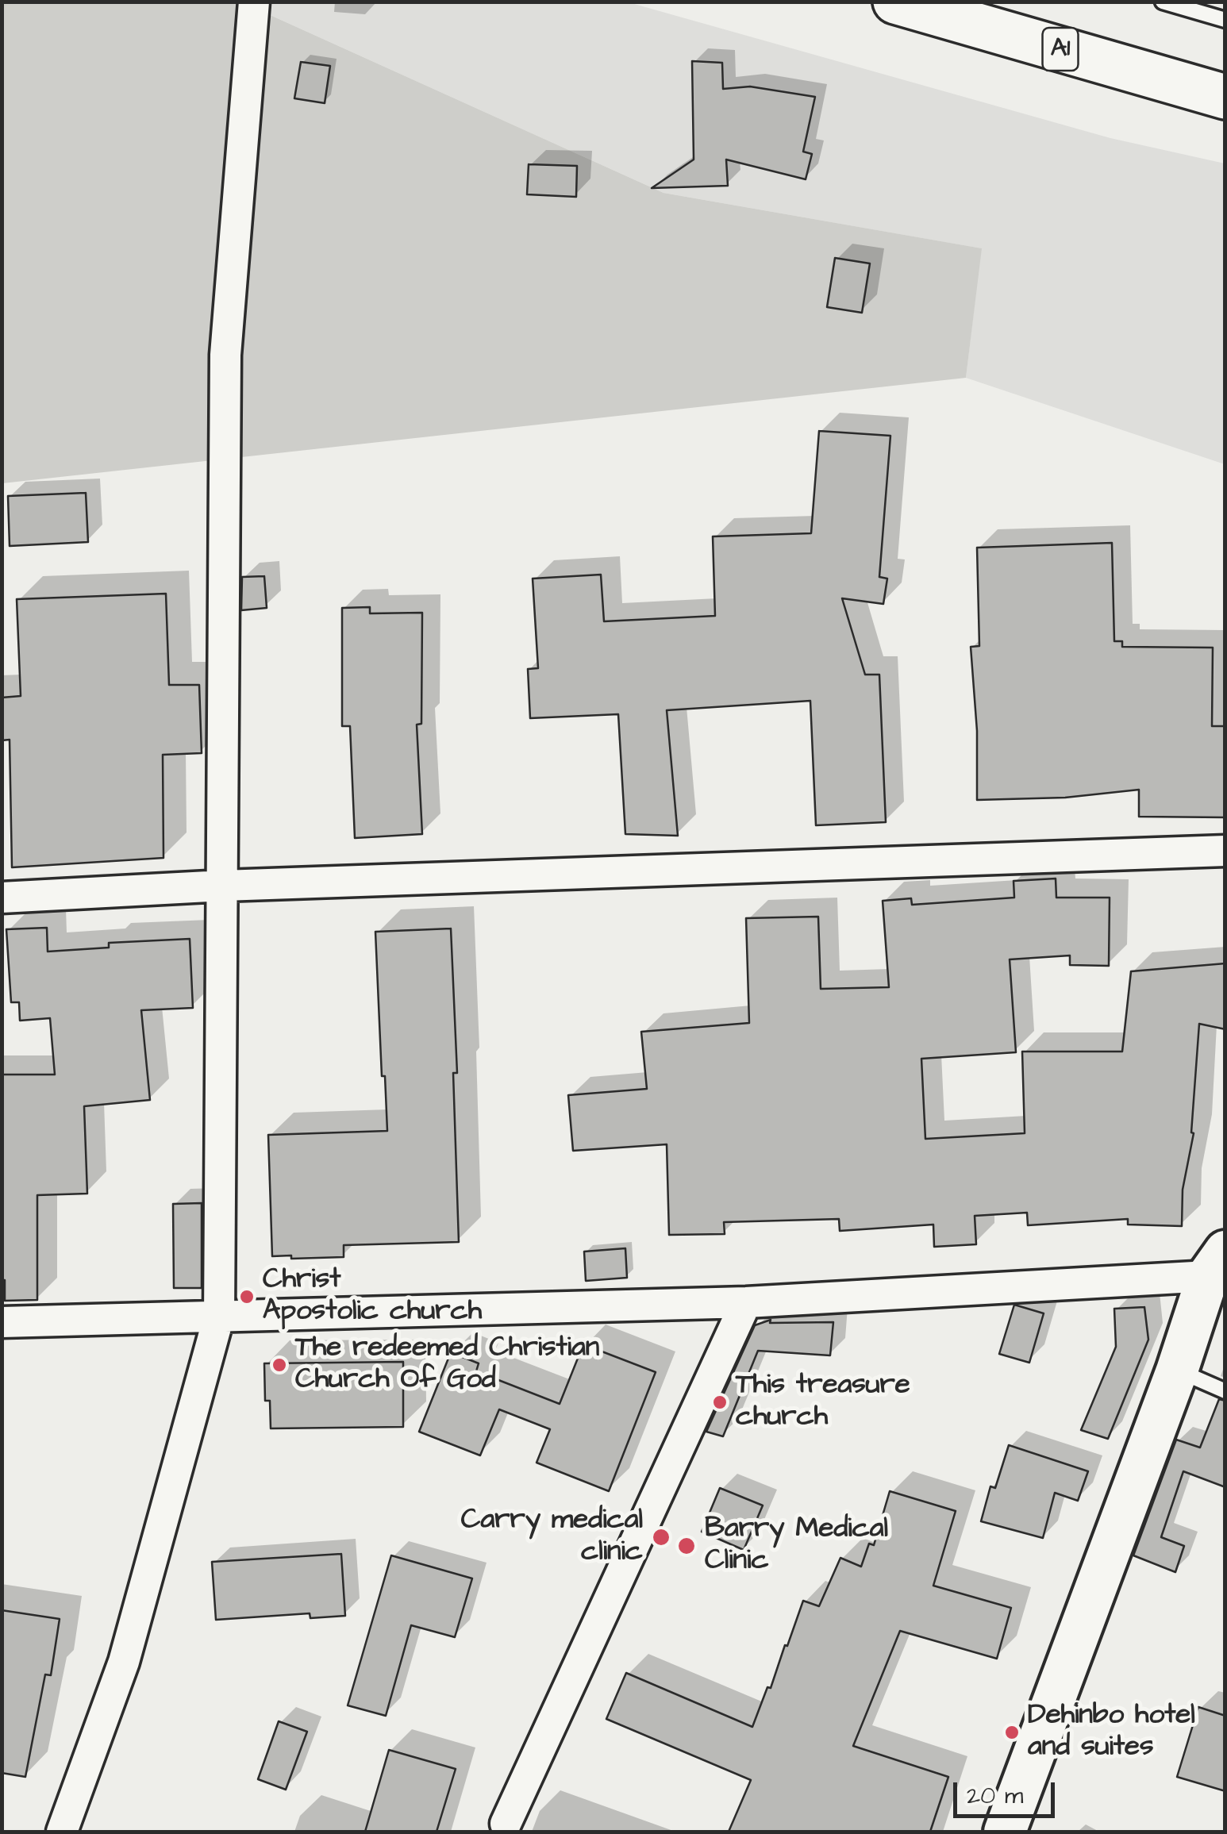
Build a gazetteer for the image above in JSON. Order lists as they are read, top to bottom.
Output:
{
  "streets": {
    "highway": ["A1"]
  },
  "places": [
    "Christ Apostolic church",
    "The redeemed Christian Church Of God",
    "This treasure church",
    "Carry medical clinic",
    "Barry Medical Clinic",
    "Dehinbo hotel and suites"
  ],
  "scale_bar": "20 m"
}
